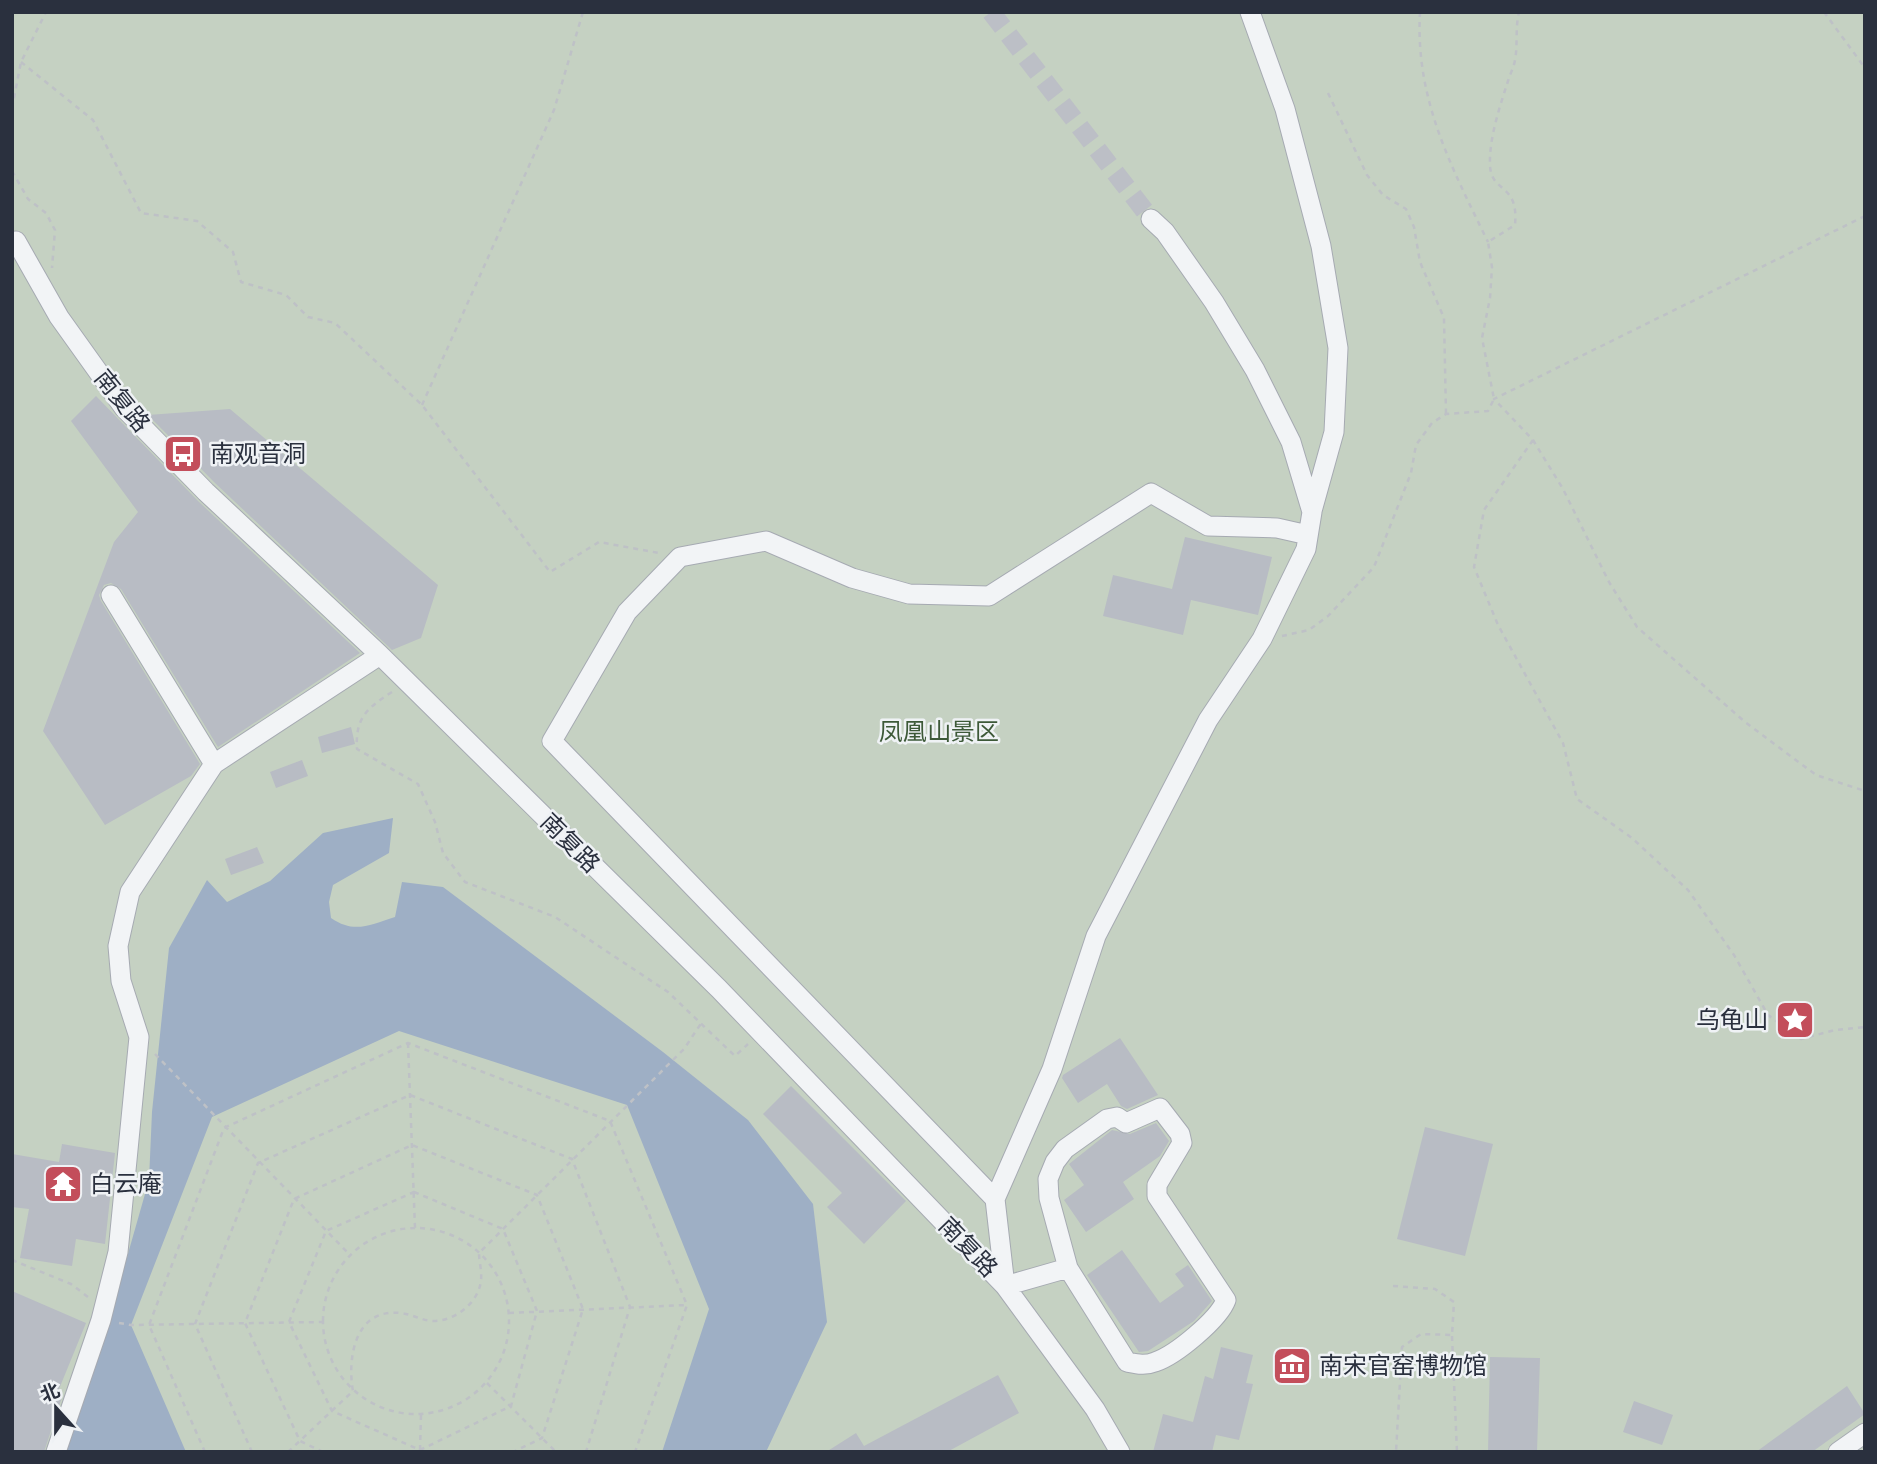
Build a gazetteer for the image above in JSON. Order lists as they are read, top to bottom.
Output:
{
  "streets": {
    "street": ["南复路"]
  },
  "parks": ["凤凰山景区"],
  "places": {
    "bus stop": ["南观音洞"],
    "place": ["乌龟山"],
    "temple": ["白云庵"],
    "museum": ["南宋官窑博物馆"]
  },
  "north": "top"
}
